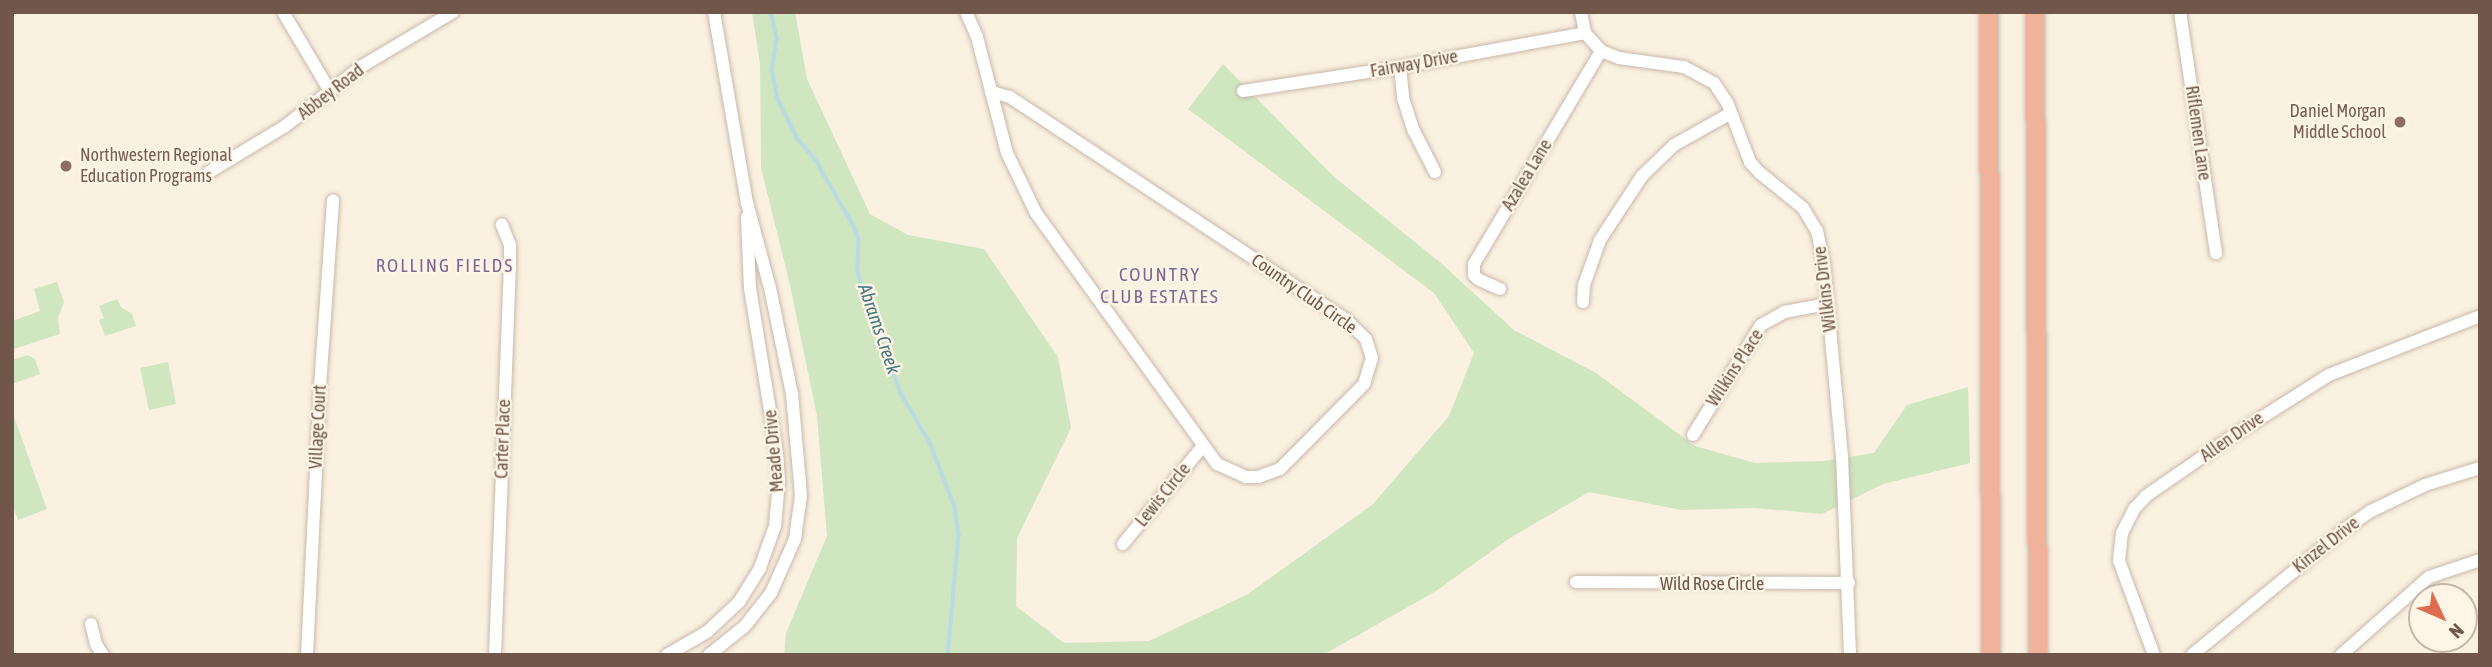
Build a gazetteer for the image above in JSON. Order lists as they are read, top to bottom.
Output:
{
  "streets": {
    "street": [
      "Fairway Drive",
      "Abbey Road",
      "Riflemen Lane",
      "Azalea Lane",
      "Wilkins Drive",
      "Country Club Circle",
      "Wilkins Place",
      "Village Court",
      "Allen Drive",
      "Carter Place",
      "Meade Drive",
      "Lewis Circle",
      "Kinzel Drive",
      "Wild Rose Circle"
    ]
  },
  "crossings": [
    ["Azalea Lane", "Wilkins Drive"],
    ["Wilkins Drive", "Wilkins Place"],
    ["Wilkins Drive", "Wild Rose Circle"],
    ["Country Club Circle", "Lewis Circle"]
  ],
  "districts": ["ROLLING FIELDS", "COUNTRY CLUB ESTATES"],
  "water": ["Abrams Creek"],
  "places": ["Daniel Morgan Middle School", "Northwestern Regional Education Programs"],
  "north": "bottom right"
}
